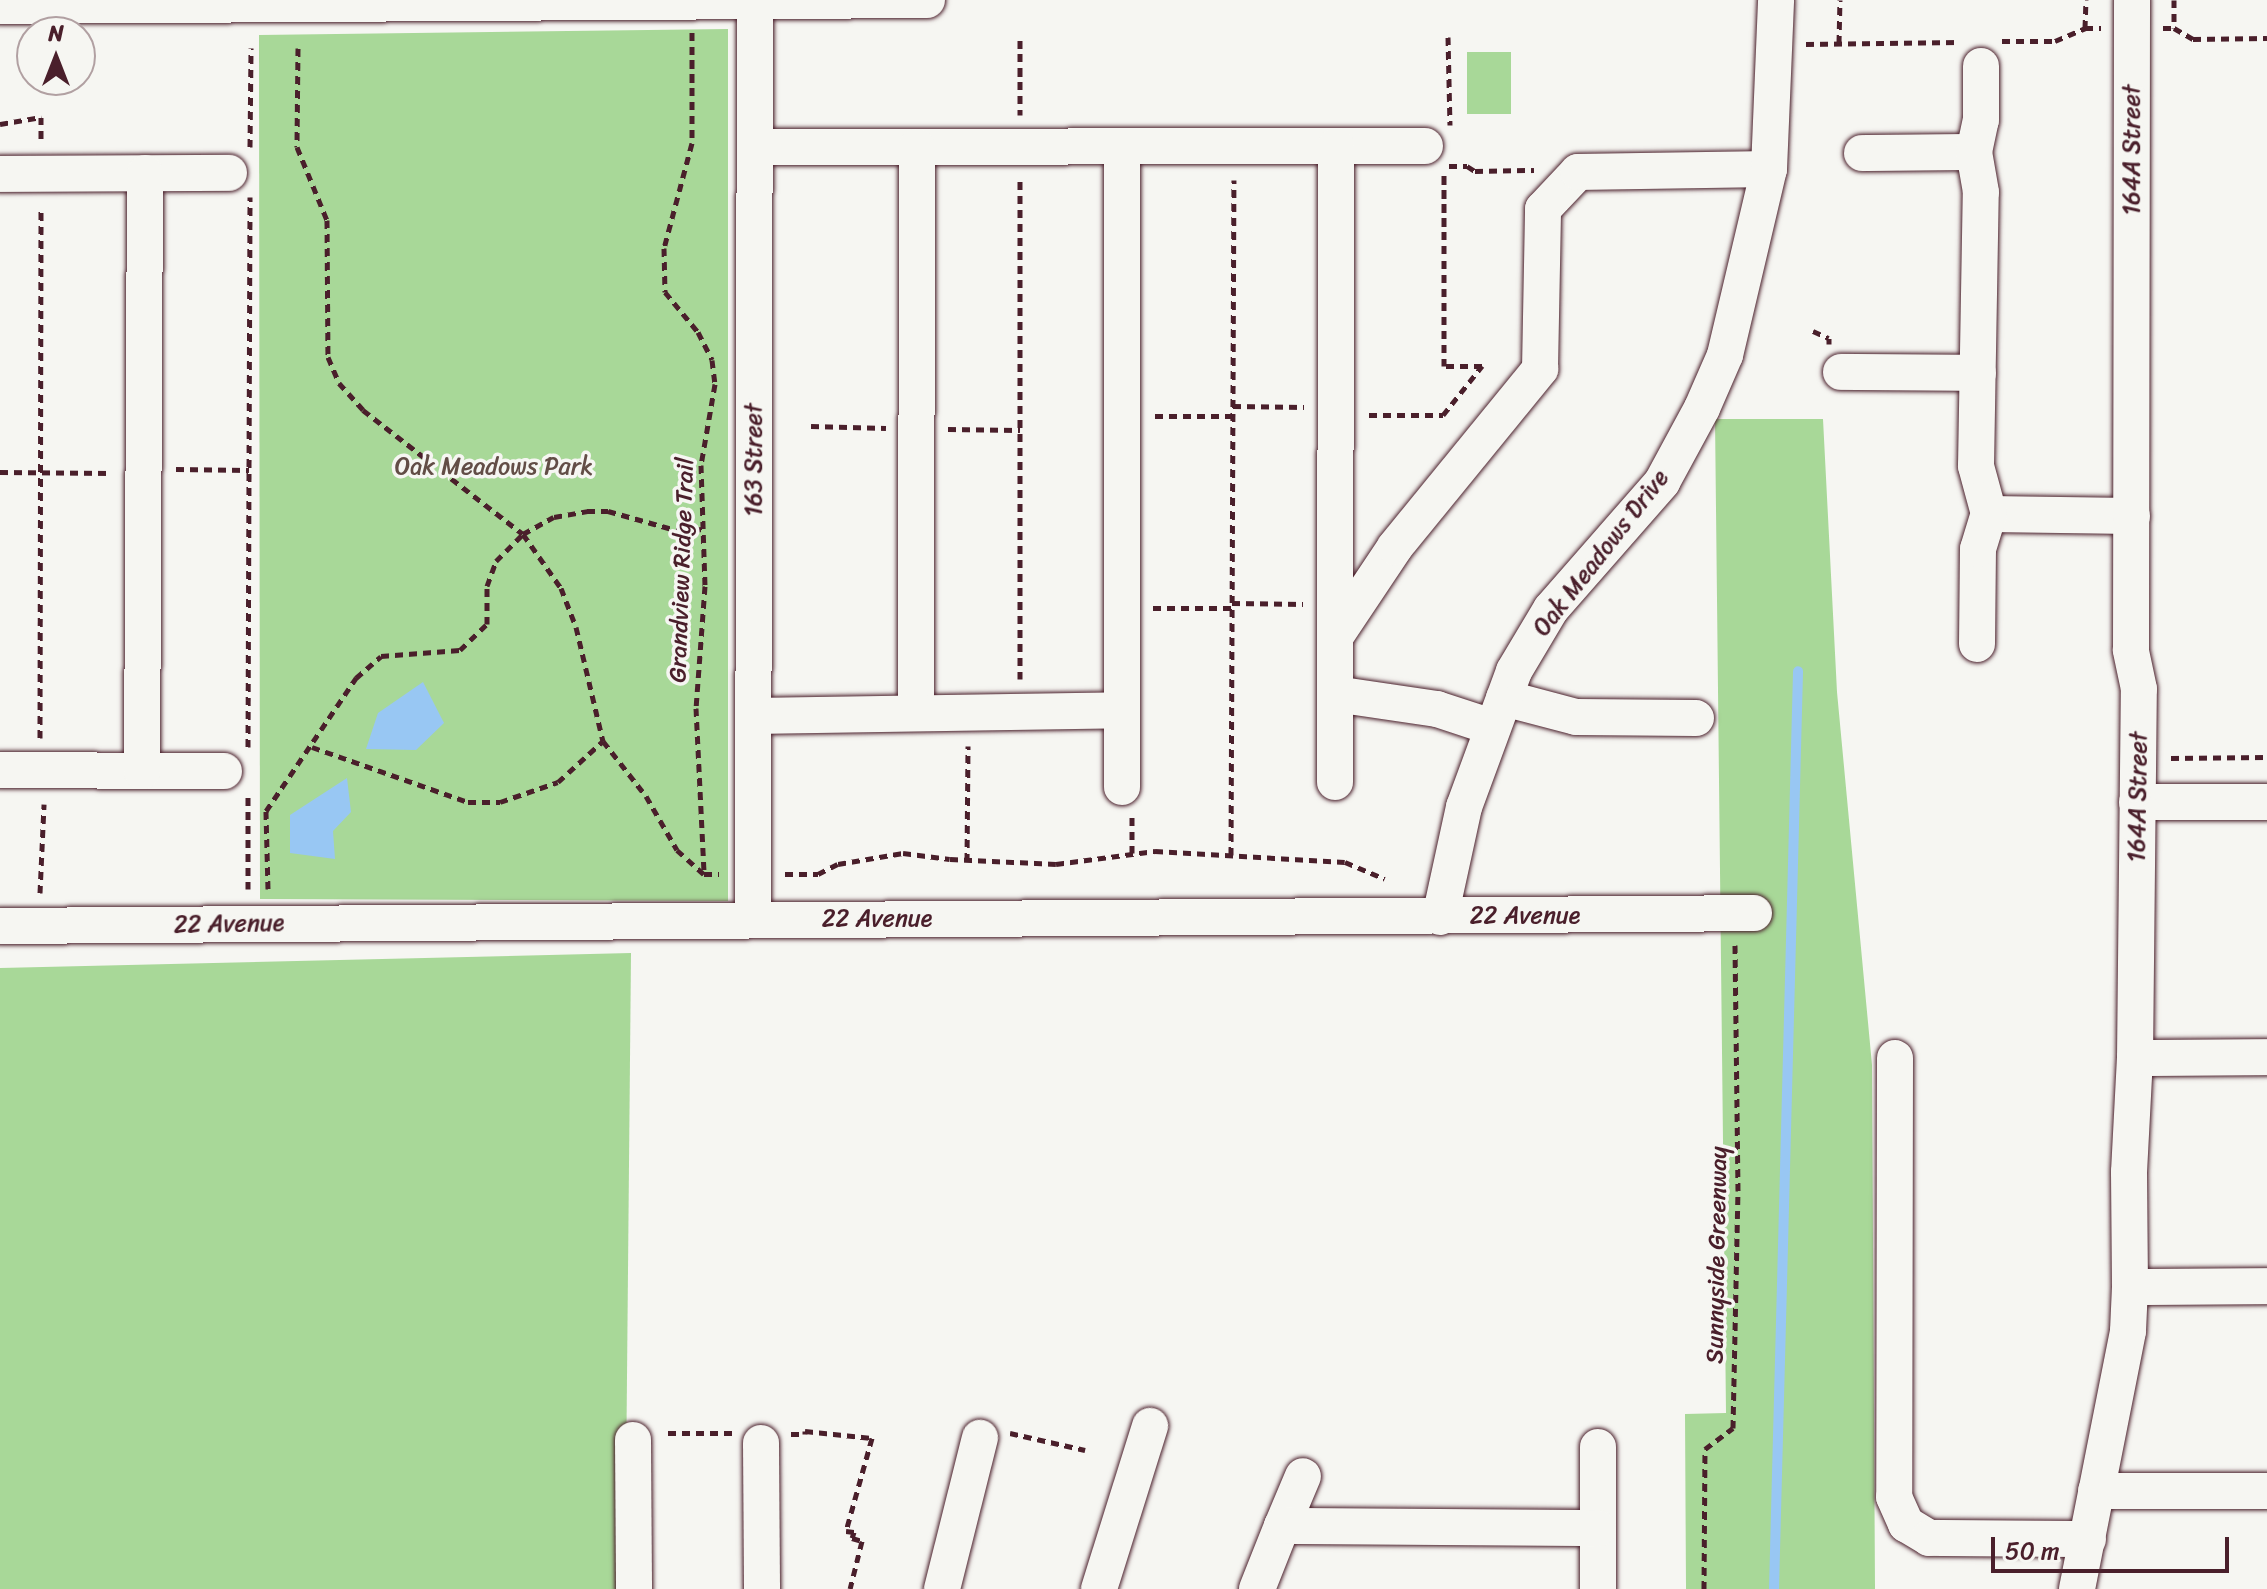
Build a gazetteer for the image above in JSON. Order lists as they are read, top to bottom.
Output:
{
  "streets": {
    "street": [
      "164A Street",
      "163 Street",
      "Oak Meadows Drive",
      "22 Avenue"
    ],
    "path": ["Grandview Ridge Trail", "Sunnyside Greenway"]
  },
  "crossings": [
    ["163 Street", "22 Avenue"],
    ["Oak Meadows Drive", "22 Avenue"],
    ["22 Avenue", "Sunnyside Greenway"]
  ],
  "parks": ["Oak Meadows Park"],
  "scale_bar": "50 m",
  "north": "top"
}
